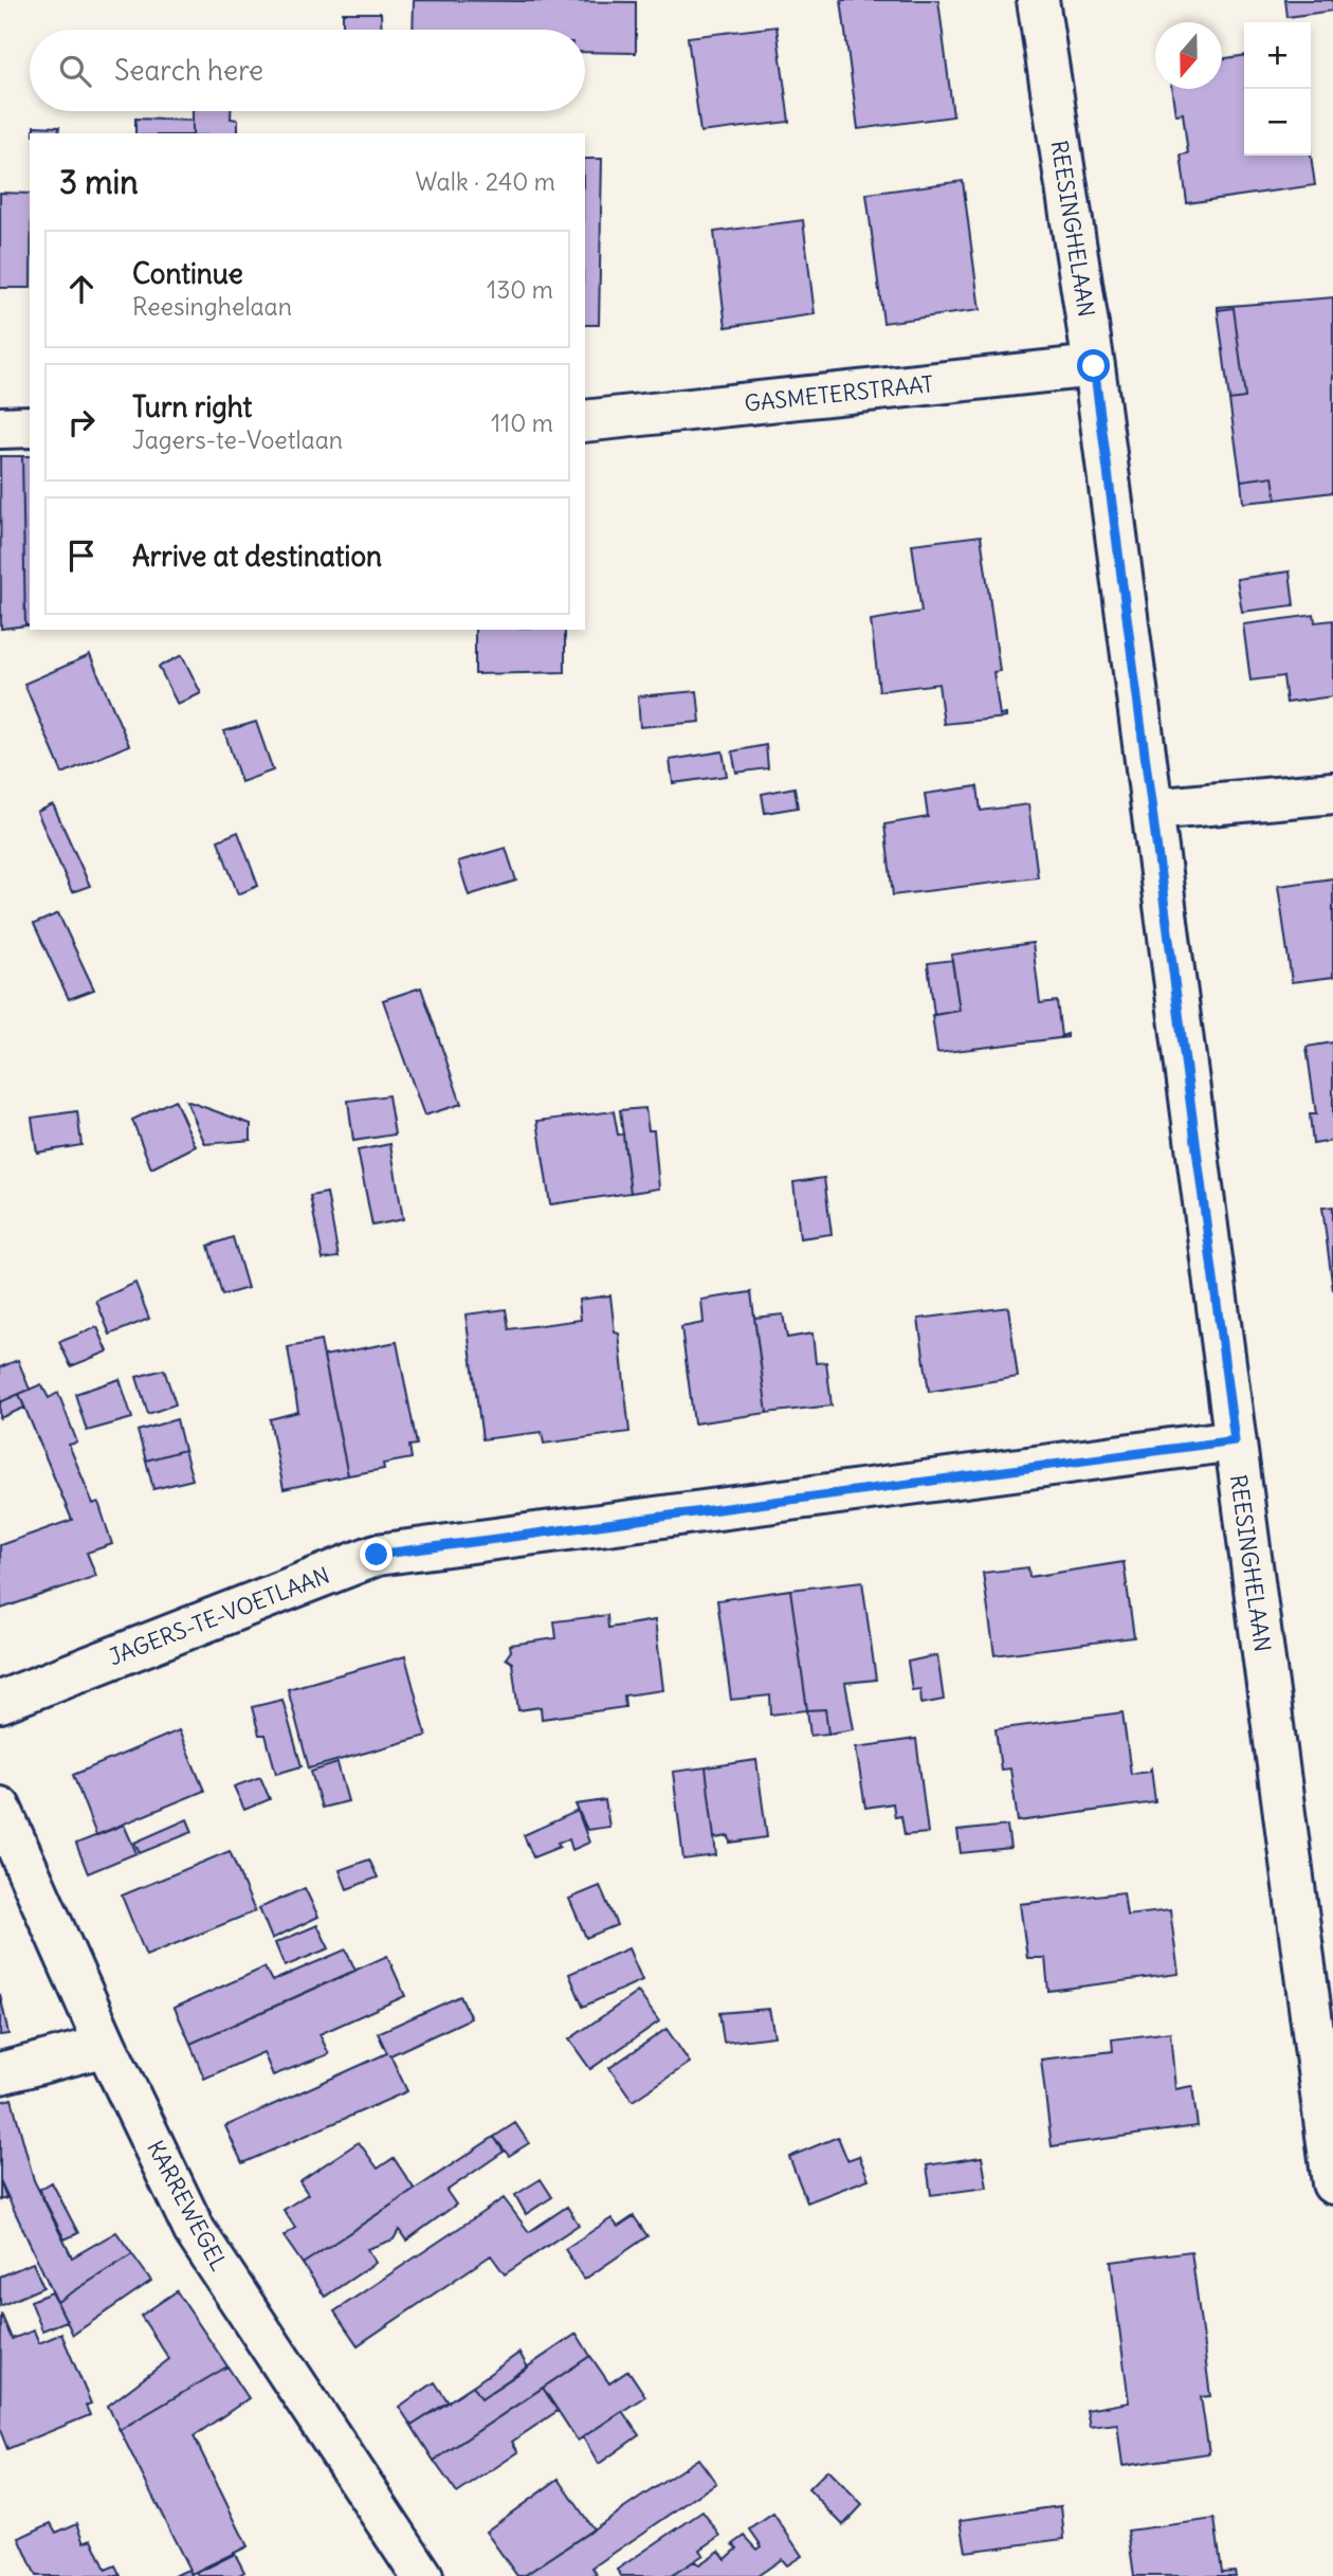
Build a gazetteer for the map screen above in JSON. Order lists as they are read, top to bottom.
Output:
{
  "streets": {
    "street": [
      "REESINGHELAAN",
      "GASMETERSTRAAT",
      "JAGERS-TE-VOETLAAN",
      "KARREWEGEL"
    ]
  },
  "crossings": [
    ["REESINGHELAAN", "GASMETERSTRAAT"],
    ["REESINGHELAAN", "JAGERS-TE-VOETLAAN"]
  ],
  "north": "bottom",
  "page": {
    "map_buttons": ["+", "−"],
    "search": "Search here",
    "heading": ["3 min", "Walk · 240 m"],
    "list": [
      ["Continue", "Reesinghelaan", "130 m"],
      ["Turn right", "Jagers-te-Voetlaan", "110 m"],
      "Arrive at destination"
    ]
  }
}
